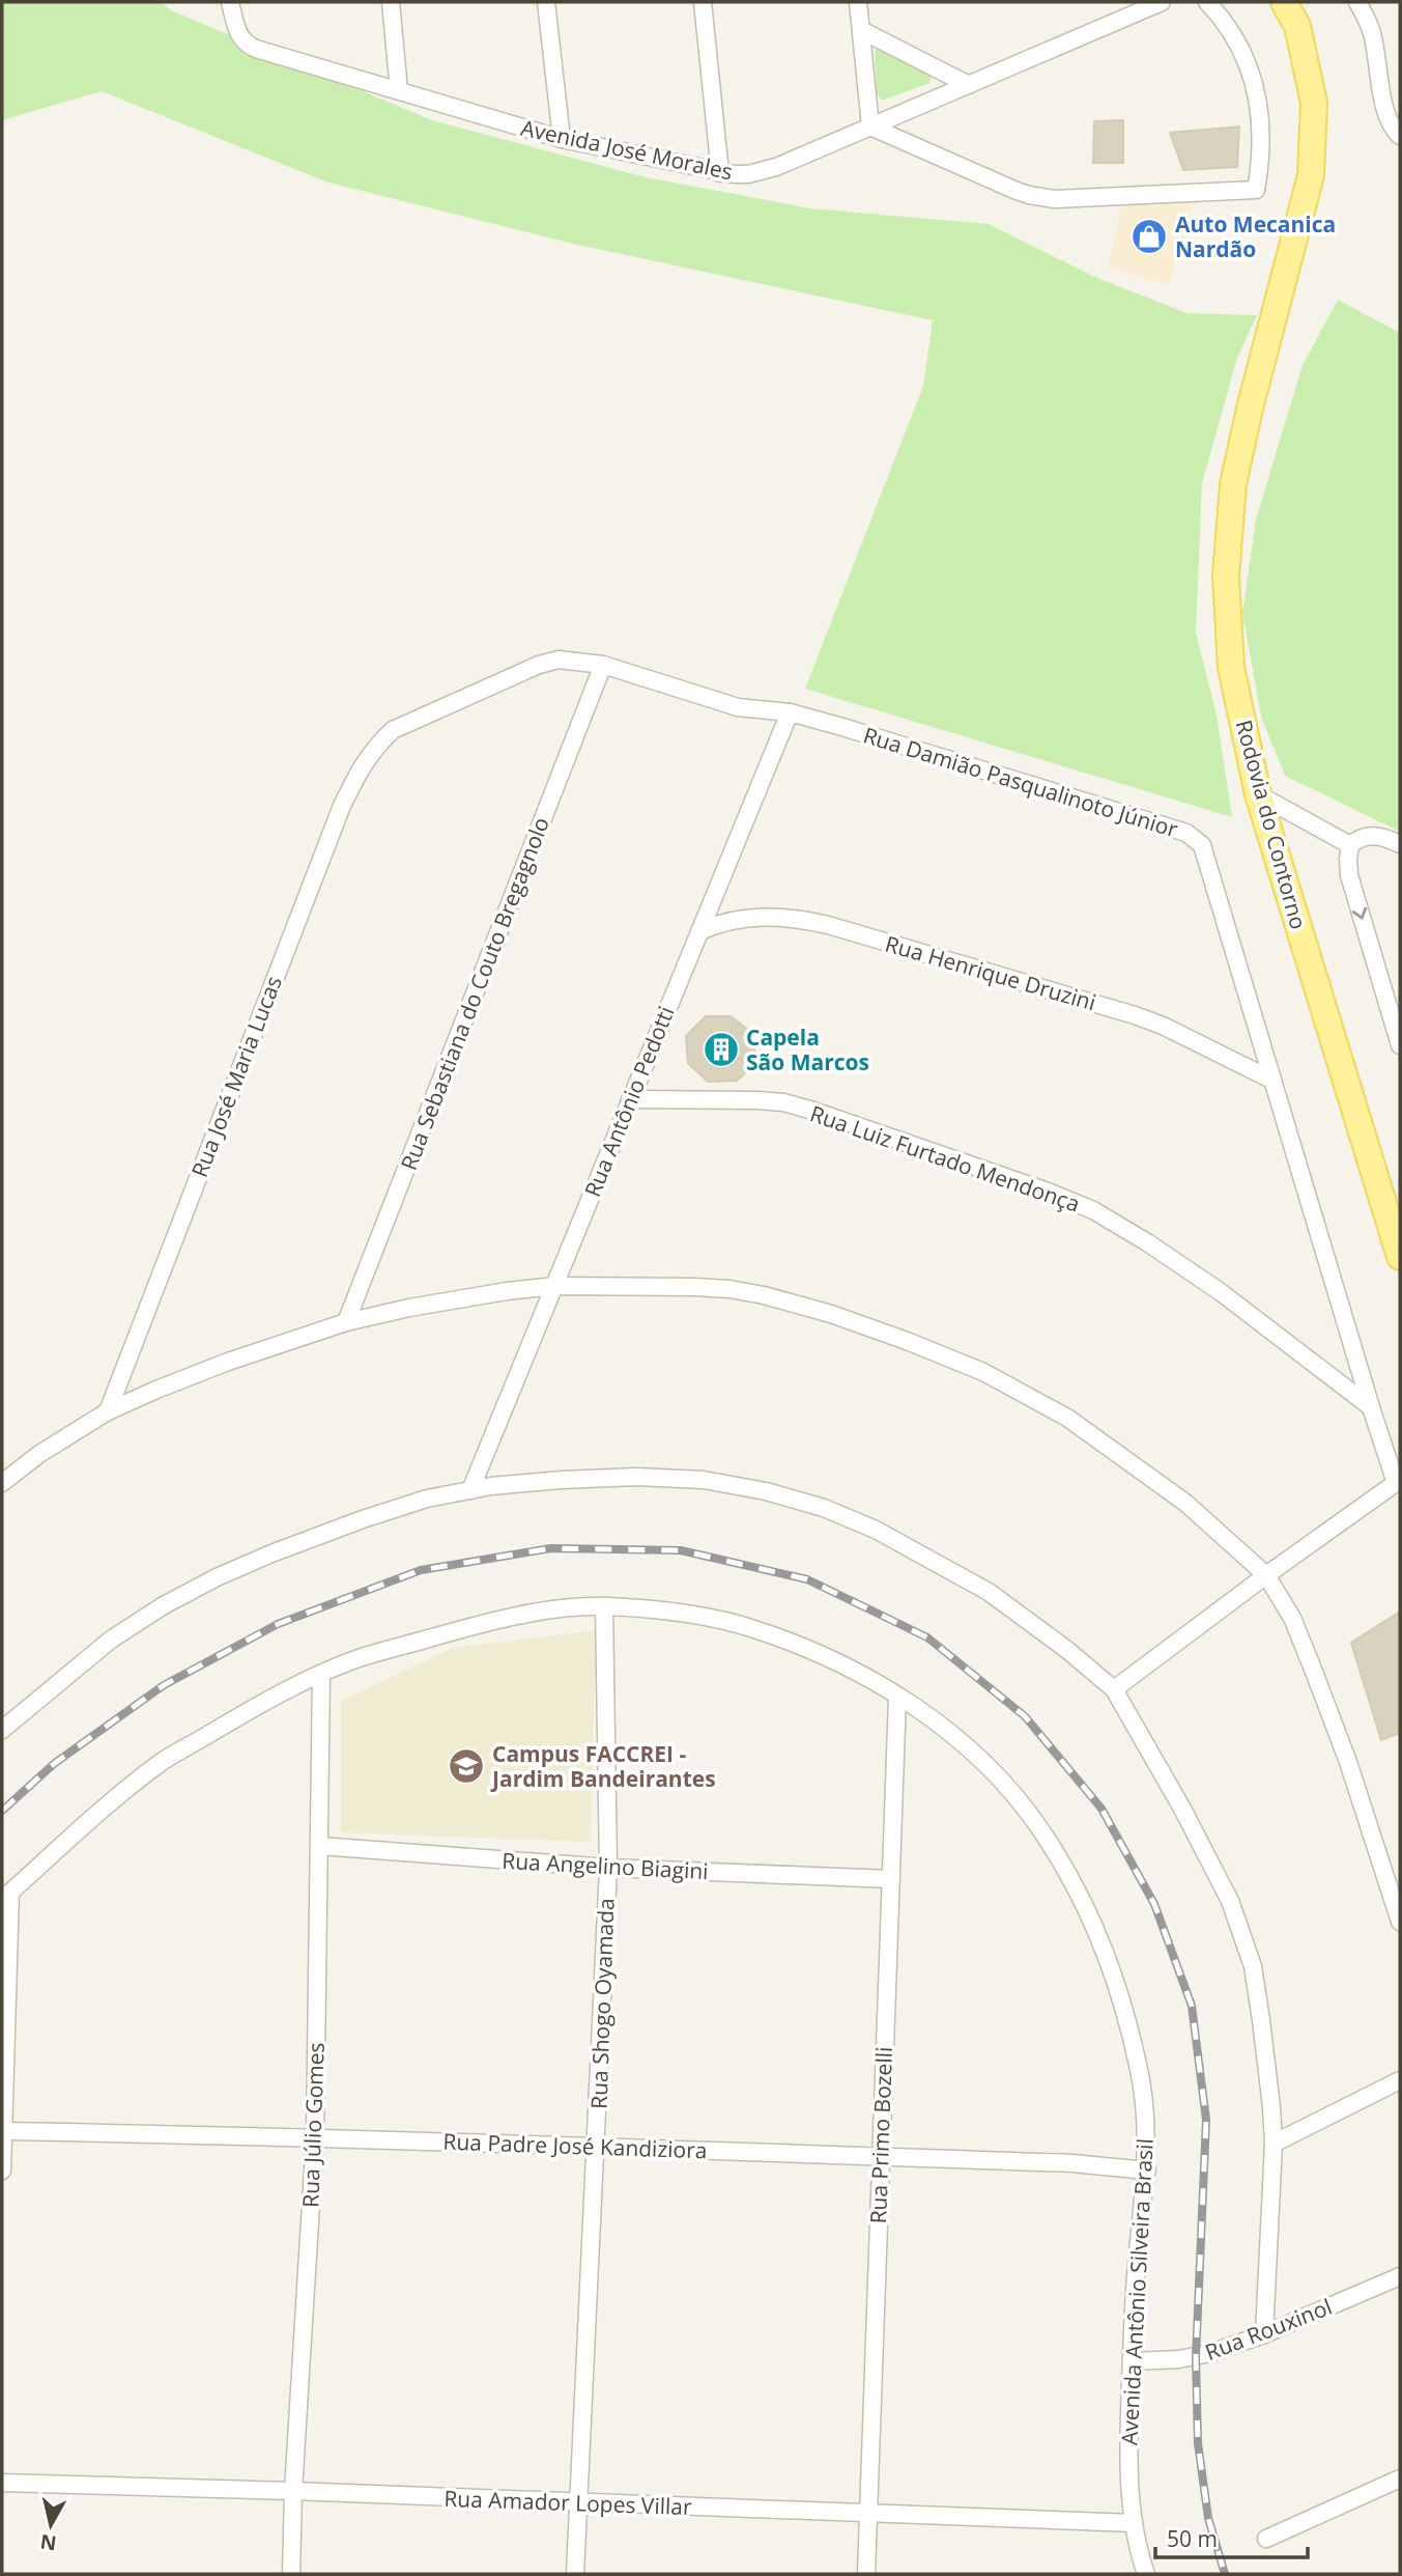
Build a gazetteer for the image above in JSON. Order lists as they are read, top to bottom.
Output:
{
  "streets": {
    "main road": ["Rodovia do Contorno"],
    "street": [
      "Avenida José Morales",
      "Rua Damião Pasqualinoto Júnior",
      "Rua Henrique Druzini",
      "Rua Sebastiana do Couto Bregagnolo",
      "Rua José Maria Lucas",
      "Rua Antônio Pedotti",
      "Rua Luiz Furtado Mendonça",
      "Rua Angelino Biagini",
      "Rua Shogo Oyamada",
      "Rua Júlio Gomes",
      "Rua Primo Bozelli",
      "Rua Padre José Kandiziora",
      "Avenida Antônio Silveira Brasil",
      "Rua Rouxinol",
      "Rua Amador Lopes Villar"
    ]
  },
  "crossings": [
    ["Rua Damião Pasqualinoto Júnior", "Rua Henrique Druzini"],
    ["Rua Damião Pasqualinoto Júnior", "Rua Sebastiana do Couto Bregagnolo"],
    ["Rua Damião Pasqualinoto Júnior", "Rua José Maria Lucas"],
    ["Rua Damião Pasqualinoto Júnior", "Rua Antônio Pedotti"],
    ["Rua Damião Pasqualinoto Júnior", "Rua Luiz Furtado Mendonça"],
    ["Rua Henrique Druzini", "Rua Antônio Pedotti"],
    ["Rua Antônio Pedotti", "Rua Luiz Furtado Mendonça"],
    ["Rua Angelino Biagini", "Rua Shogo Oyamada"],
    ["Rua Angelino Biagini", "Rua Júlio Gomes"],
    ["Rua Angelino Biagini", "Rua Primo Bozelli"],
    ["Rua Shogo Oyamada", "Rua Padre José Kandiziora"],
    ["Rua Shogo Oyamada", "Avenida Antônio Silveira Brasil"],
    ["Rua Shogo Oyamada", "Rua Amador Lopes Villar"],
    ["Rua Júlio Gomes", "Rua Padre José Kandiziora"],
    ["Rua Júlio Gomes", "Avenida Antônio Silveira Brasil"],
    ["Rua Júlio Gomes", "Rua Amador Lopes Villar"],
    ["Rua Primo Bozelli", "Rua Padre José Kandiziora"],
    ["Rua Primo Bozelli", "Avenida Antônio Silveira Brasil"],
    ["Rua Primo Bozelli", "Rua Amador Lopes Villar"],
    ["Rua Padre José Kandiziora", "Avenida Antônio Silveira Brasil"],
    ["Avenida Antônio Silveira Brasil", "Rua Rouxinol"],
    ["Avenida Antônio Silveira Brasil", "Rua Amador Lopes Villar"]
  ],
  "places": {
    "shop": ["Auto Mecanica Nardão"],
    "building": ["Capela São Marcos"],
    "school or university": ["Campus FACCREI - Jardim Bandeirantes"]
  },
  "scale_bar": "50 m",
  "north": "bottom"
}
